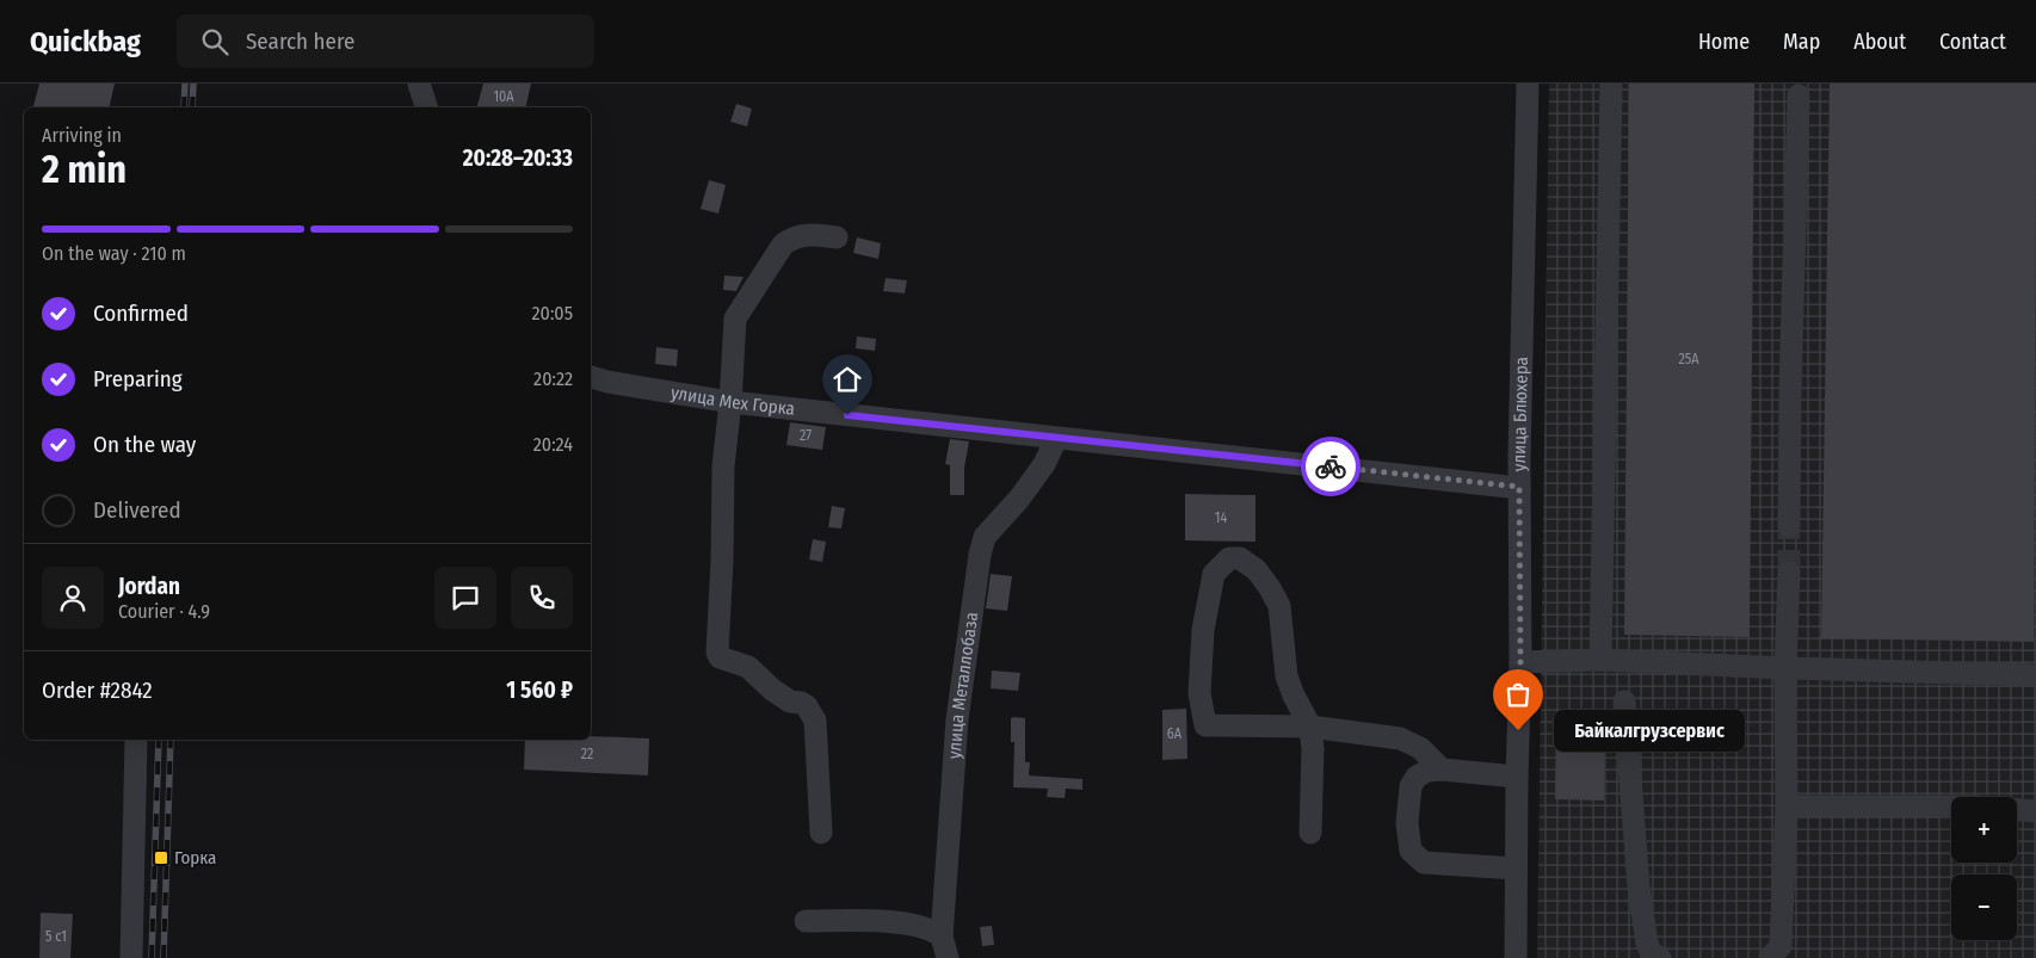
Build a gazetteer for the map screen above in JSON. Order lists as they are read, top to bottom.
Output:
{
  "streets": {
    "street": ["улица Мех Горка", "улица Блюхера", "улица Металлобаза"]
  },
  "crossings": [
    ["улица Мех Горка", "улица Блюхера"],
    ["улица Мех Горка", "улица Металлобаза"]
  ],
  "places": {
    "other": ["Байкалгрузсервис"],
    "transit": ["Горка"]
  },
  "house_numbers": [
    "10А",
    "25А",
    "27",
    "14",
    "6А",
    "22",
    "5 с1"
  ],
  "page": {
    "header": "Quickbag",
    "search": "Search here",
    "nav": [
      "Home",
      "Map",
      "About",
      "Contact"
    ],
    "heading": ["2 min", "Arriving in", "20:28–20:33"],
    "panel": [
      "Jordan",
      "Courier · 4.9",
      "Order #2842",
      "1 560 ₽"
    ],
    "bar": "On the way · 210 m",
    "list": [
      ["Confirmed", "20:05"],
      ["Preparing", "20:22"],
      ["On the way", "20:24"],
      "Delivered"
    ],
    "bubble": "Байкалгрузсервис",
    "map_buttons": ["+", "−"]
  }
}
